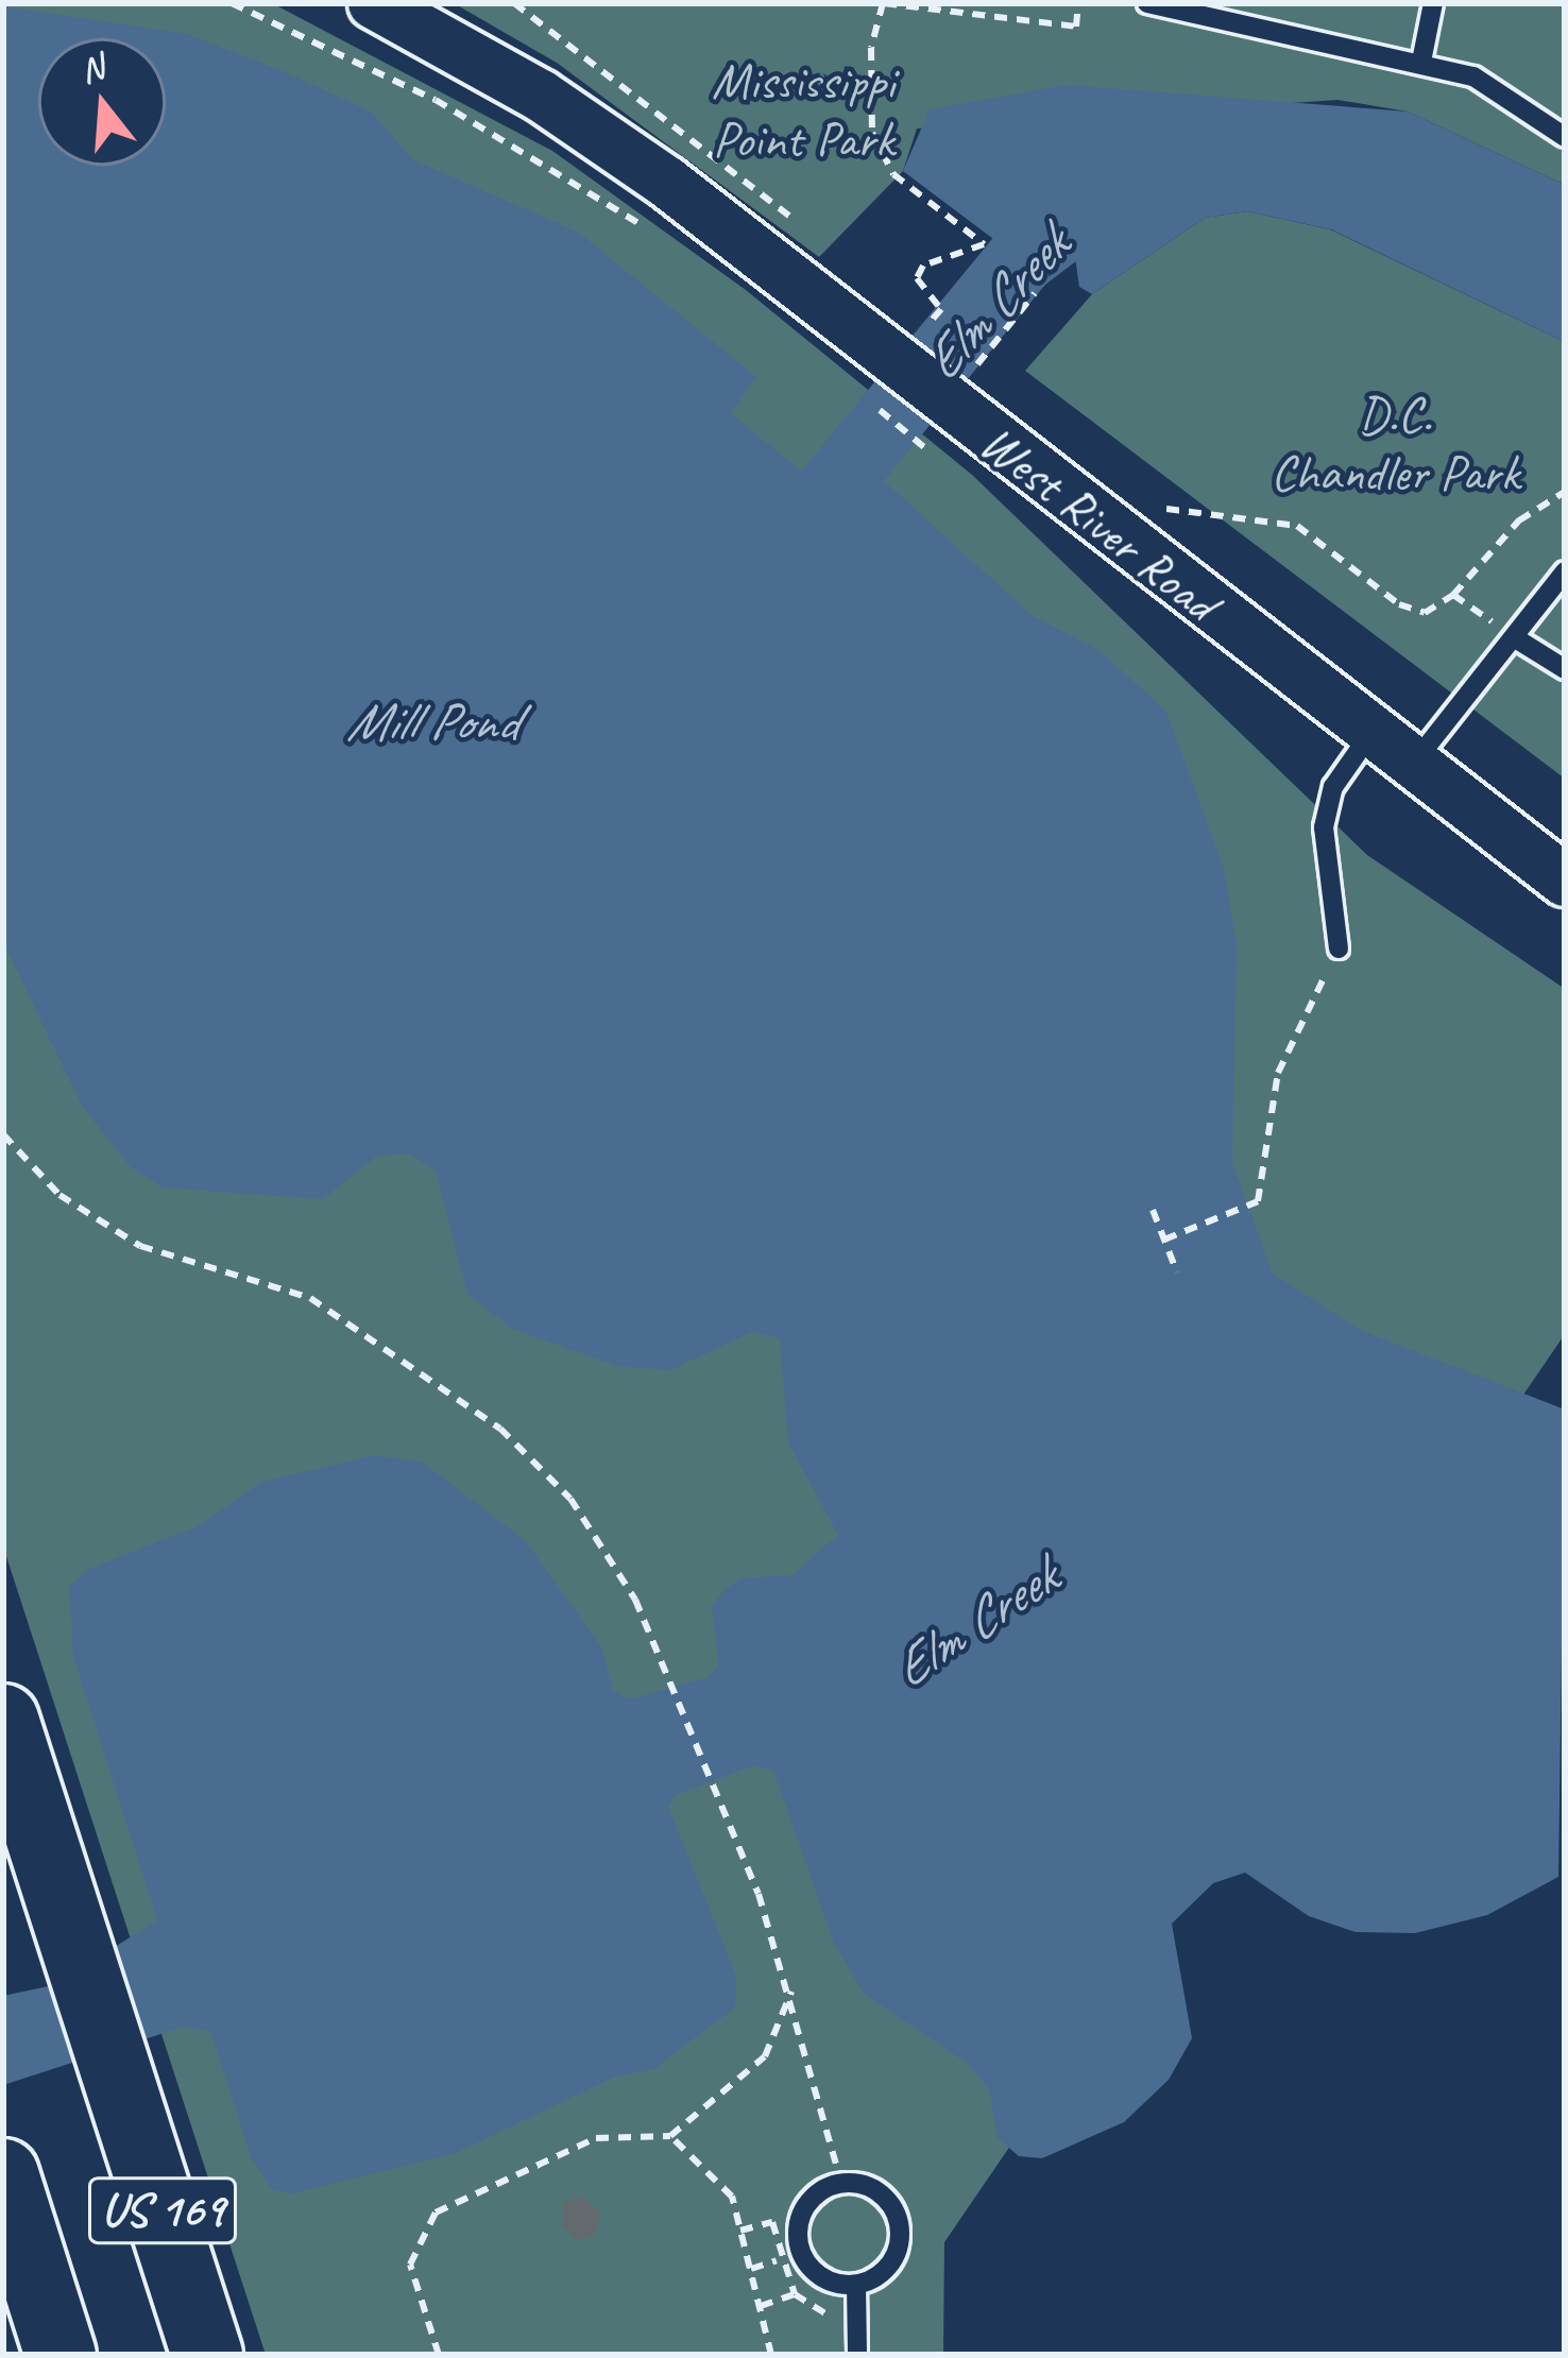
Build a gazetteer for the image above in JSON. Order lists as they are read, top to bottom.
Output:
{
  "streets": {
    "highway": ["US 169"],
    "street": ["West River Road"]
  },
  "water": ["Elm Creek", "Mill Pond"],
  "parks": ["Mississippi Point Park", "D.C. Chandler Park"],
  "north": "top"
}
